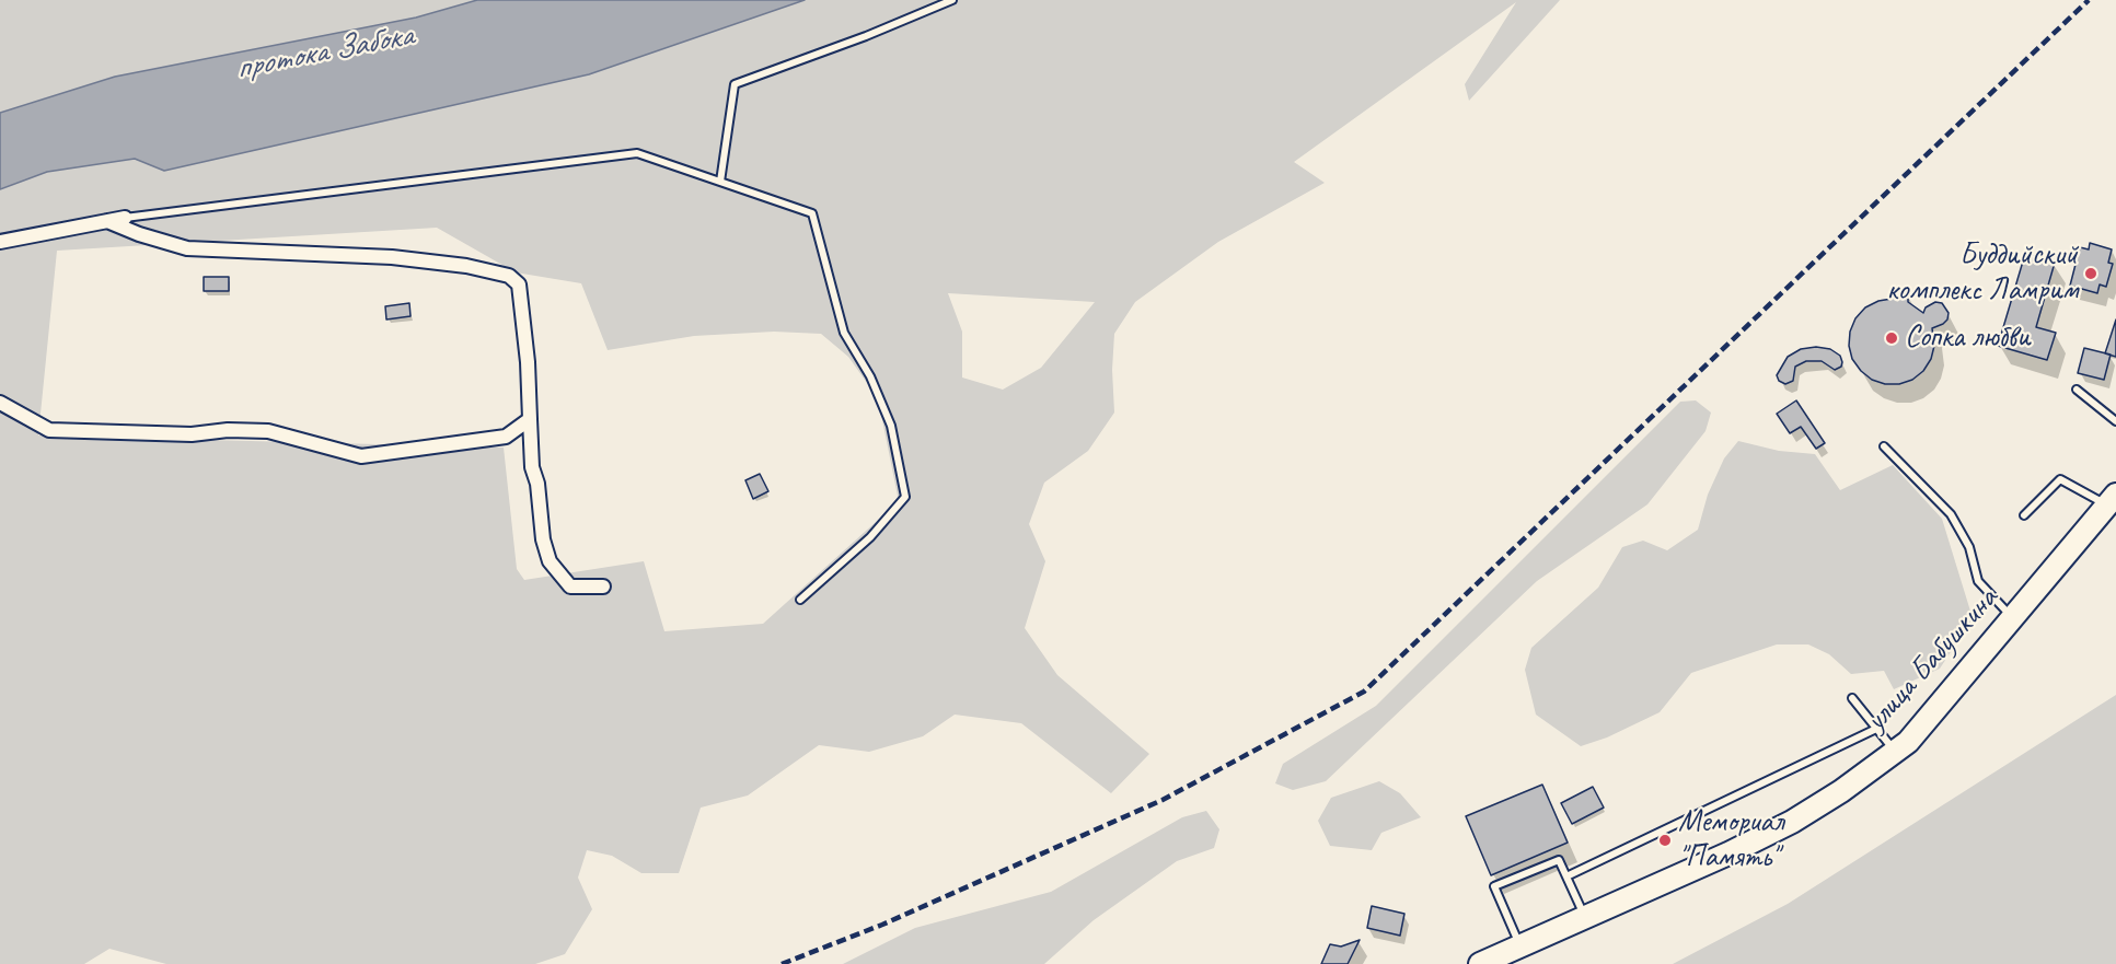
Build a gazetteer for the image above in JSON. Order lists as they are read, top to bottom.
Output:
{
  "streets": {
    "main road": ["улица Бабушкина"]
  },
  "water": ["протока Забока"],
  "places": ["Буддийский комплекс Ламрим", "Сопка любви", "Мемориал \"Память\""]
}
